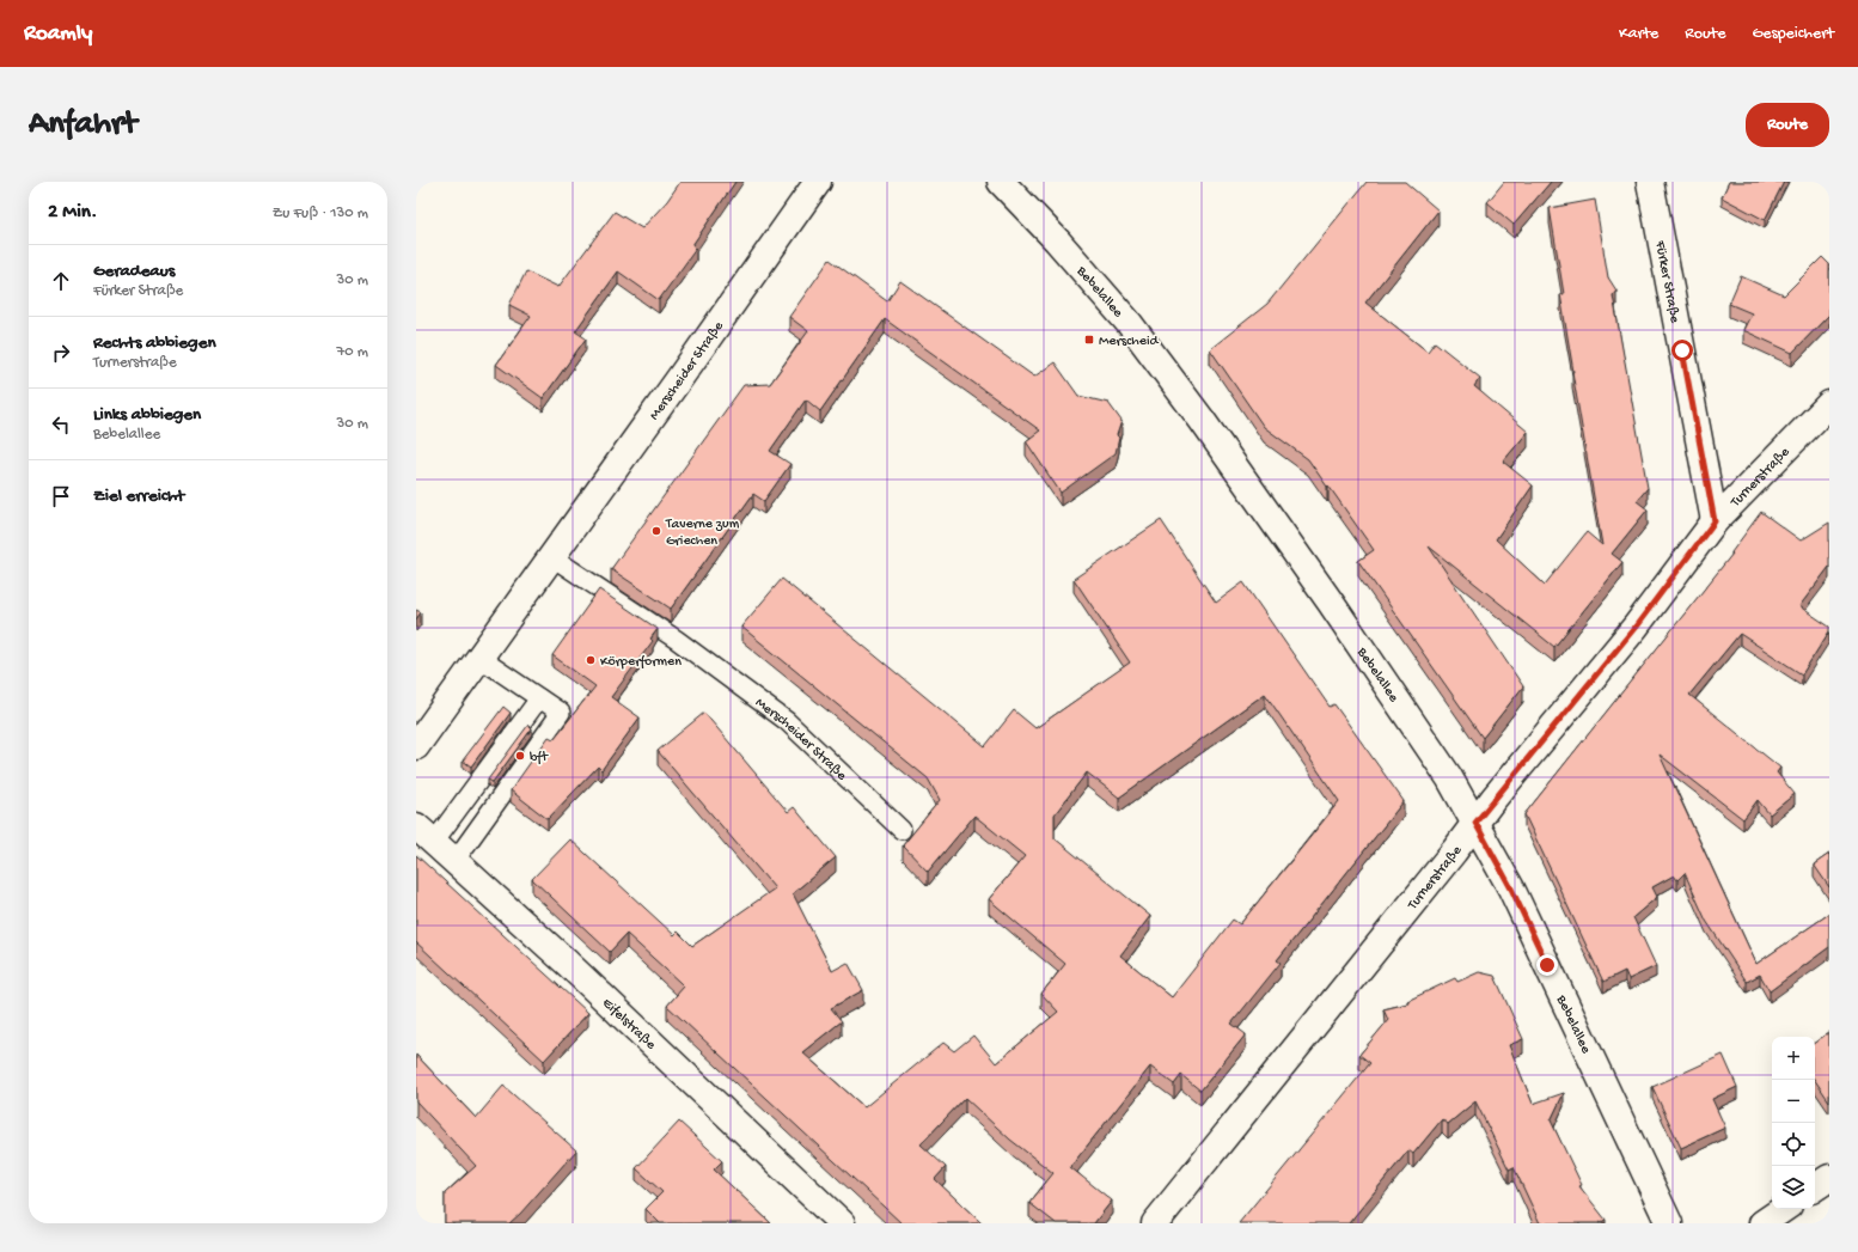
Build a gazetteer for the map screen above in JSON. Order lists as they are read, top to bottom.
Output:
{
  "streets": {
    "street": [
      "Fürker Straße",
      "Bebelallee",
      "Merscheider Straße",
      "Turnerstraße",
      "Eifelstraße"
    ]
  },
  "crossings": [
    ["Fürker Straße", "Turnerstraße"],
    ["Bebelallee", "Turnerstraße"]
  ],
  "places": {
    "transit": ["Merscheid"],
    "other": ["Taverne zum Griechen", "Körperformen", "bft"]
  },
  "page": {
    "header": "Roamly",
    "nav": ["Karte", "Route", "Gespeichert"],
    "buttons": "Route",
    "title": "Anfahrt",
    "heading": ["2 Min.", "Zu Fuß · 130 m"],
    "list": [
      ["Geradeaus", "Fürker Straße", "30 m"],
      ["Rechts abbiegen", "Turnerstraße", "70 m"],
      ["Links abbiegen", "Bebelallee", "30 m"],
      "Ziel erreicht"
    ],
    "map_buttons": ["+", "−"]
  }
}
